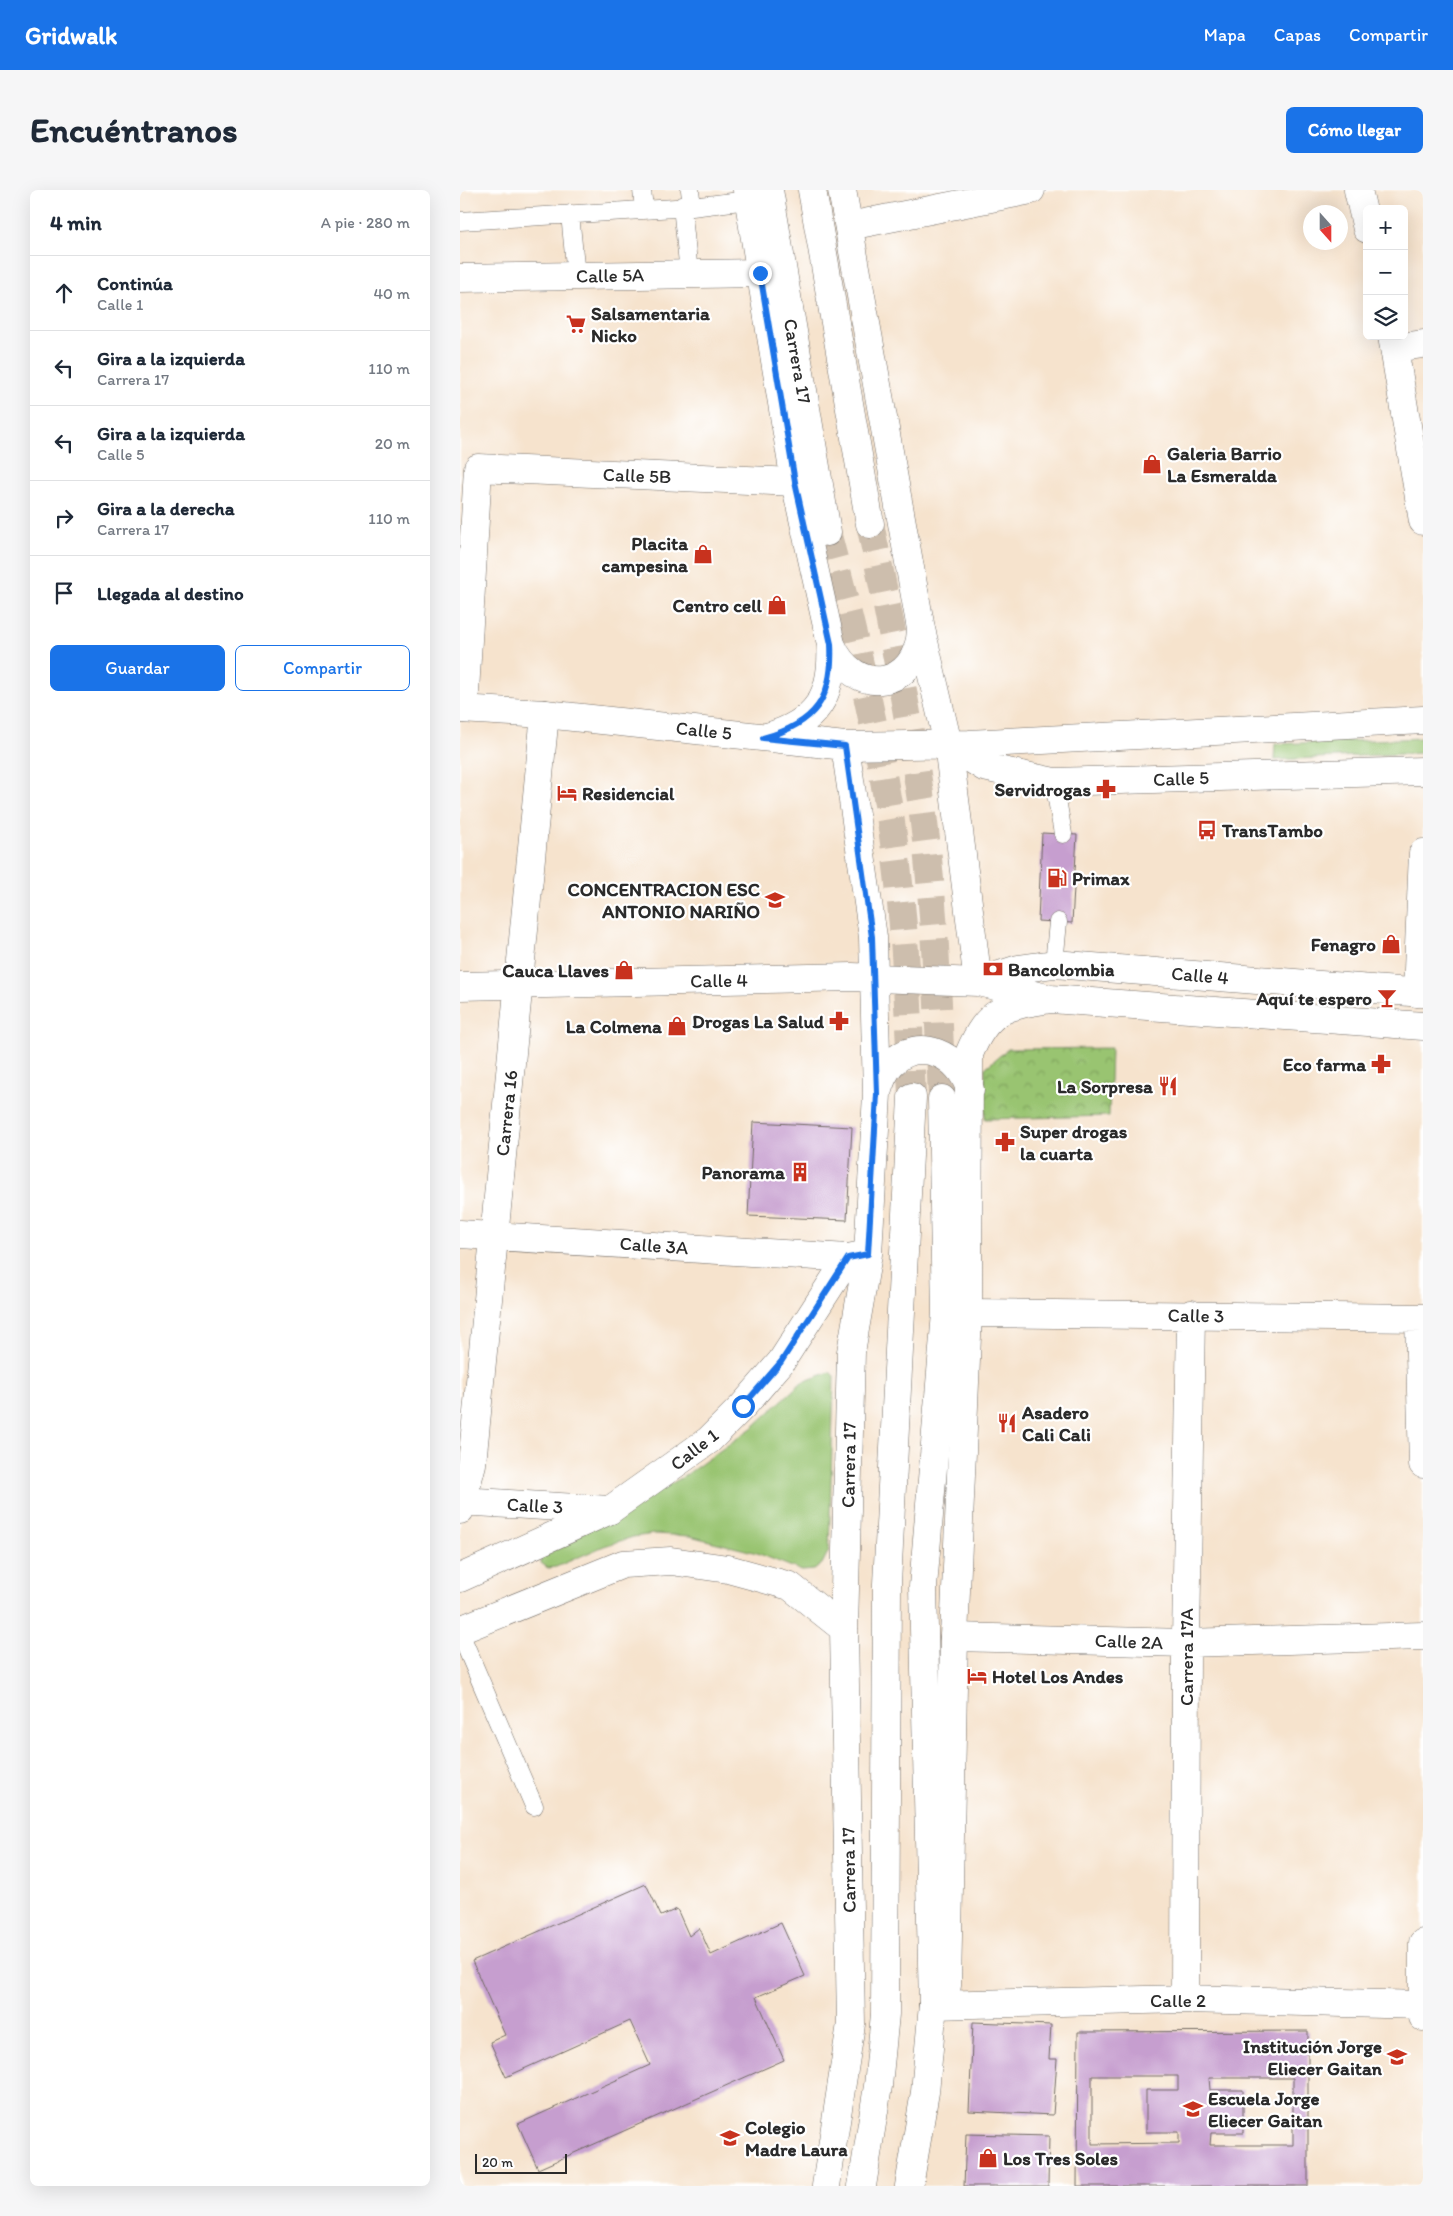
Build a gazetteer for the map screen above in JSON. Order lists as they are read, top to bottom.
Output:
{
  "streets": {
    "main road": [
      "Calle 5A",
      "Carrera 17",
      "Calle 5B",
      "Calle 5",
      "Calle 4",
      "Carrera 16",
      "Calle 3A",
      "Calle 3",
      "Calle 1",
      "Calle 2A",
      "Carrera 17A",
      "Calle 2"
    ]
  },
  "crossings": [
    ["Calle 5A", "Carrera 17"],
    ["Carrera 17", "Calle 5B"],
    ["Carrera 17", "Calle 5"],
    ["Carrera 17", "Calle 4"],
    ["Carrera 17", "Calle 3A"],
    ["Carrera 17", "Calle 1"],
    ["Calle 5B", "Calle 5"],
    ["Calle 5", "Carrera 16"],
    ["Calle 4", "Carrera 16"],
    ["Carrera 16", "Calle 3A"],
    ["Carrera 16", "Calle 3"],
    ["Calle 3A", "Calle 1"],
    ["Calle 3", "Calle 1"],
    ["Calle 3", "Carrera 17A"],
    ["Calle 2A", "Carrera 17A"],
    ["Carrera 17A", "Calle 2"]
  ],
  "places": {
    "supermarket": ["Salsamentaria Nicko"],
    "shop": [
      "Galeria Barrio La Esmeralda",
      "Placita campesina",
      "Centro cell",
      "Fenagro",
      "Cauca Llaves",
      "La Colmena",
      "Los Tres Soles"
    ],
    "pharmacy": [
      "Servidrogas",
      "Drogas La Salud",
      "Eco farma",
      "Super drogas la cuarta"
    ],
    "hotel": ["Residencial", "Hotel Los Andes"],
    "bus stop": ["TransTambo"],
    "fuel station": ["Primax"],
    "school or university": [
      "CONCENTRACION ESC ANTONIO NARIÑO",
      "Institución Jorge Eliecer Gaitan",
      "Escuela Jorge Eliecer Gaitan",
      "Colegio Madre Laura"
    ],
    "bank": ["Bancolombia"],
    "bar": ["Aquí te espero"],
    "restaurant": ["La Sorpresa", "Asadero Cali Cali"],
    "building": ["Panorama"]
  },
  "scale_bar": "20 m",
  "north": "bottom",
  "page": {
    "header": "Gridwalk",
    "nav": ["Mapa", "Capas", "Compartir"],
    "buttons": [
      "Cómo llegar",
      ["Guardar", "Compartir"]
    ],
    "title": "Encuéntranos",
    "heading": ["4 min", "A pie · 280 m"],
    "map_buttons": ["+", "−"],
    "list": [
      ["Continúa", "Calle 1", "40 m"],
      ["Gira a la izquierda", "Carrera 17", "110 m"],
      ["Gira a la izquierda", "Calle 5", "20 m"],
      ["Gira a la derecha", "Carrera 17", "110 m"],
      "Llegada al destino"
    ],
    "scale": "20 m"
  }
}
